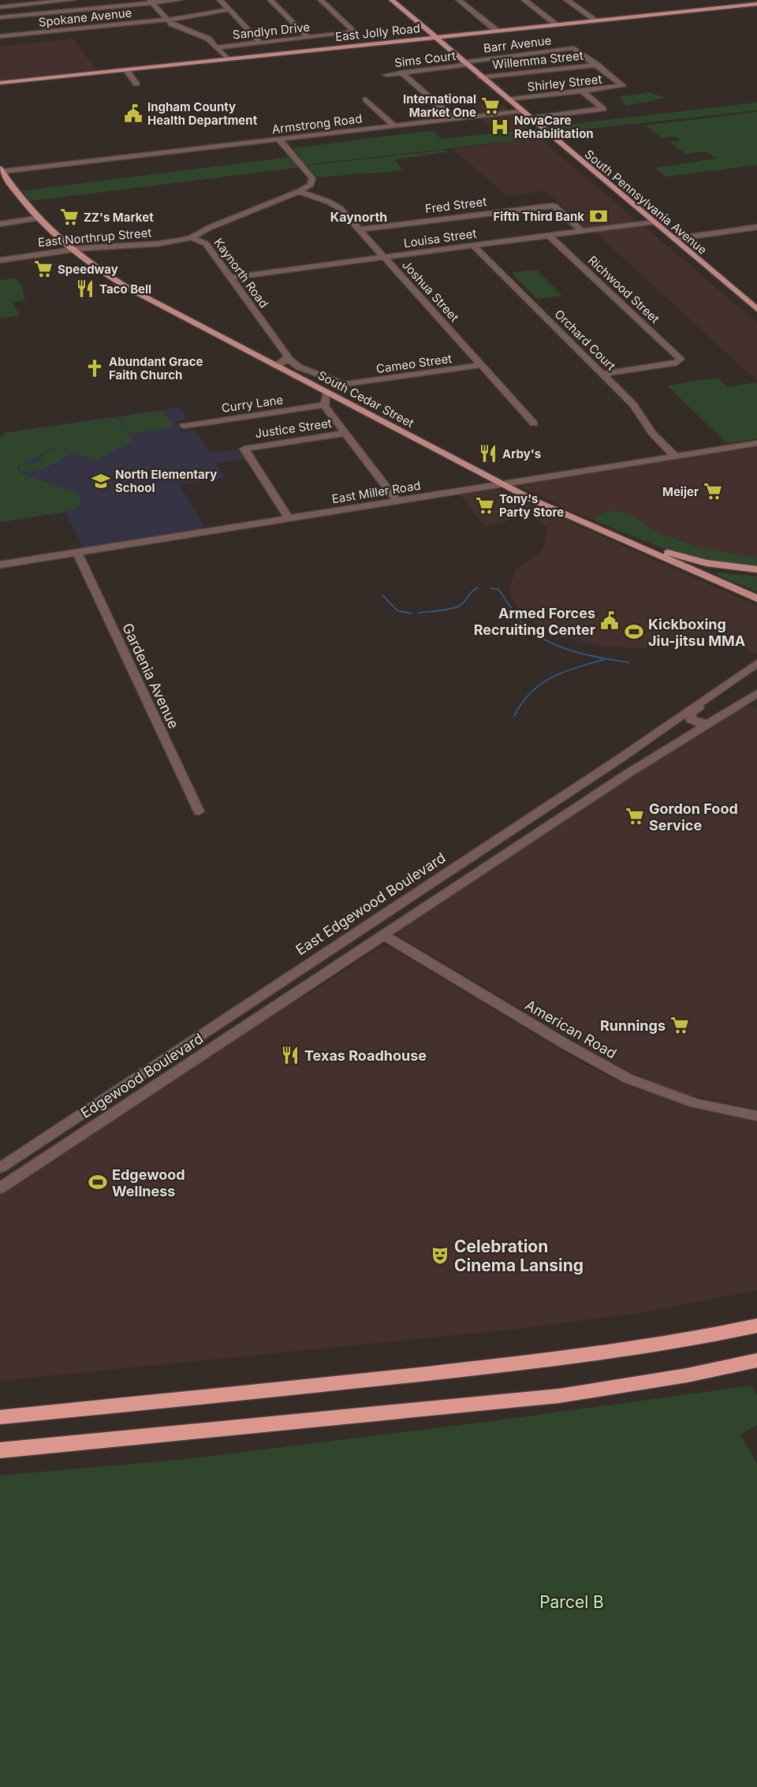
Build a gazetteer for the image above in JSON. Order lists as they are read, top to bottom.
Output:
{
  "streets": {
    "main road": ["East Jolly Road", "South Pennsylvania Avenue", "South Cedar Street"],
    "street": [
      "Spokane Avenue",
      "Sandlyn Drive",
      "Barr Avenue",
      "Sims Court",
      "Willemma Street",
      "Shirley Street",
      "Armstrong Road",
      "Fred Street",
      "East Northrup Street",
      "Louisa Street",
      "Kaynorth Road",
      "Richwood Street",
      "Joshua Street",
      "Orchard Court",
      "Cameo Street",
      "Curry Lane",
      "Justice Street",
      "East Miller Road",
      "Gardenia Avenue",
      "East Edgewood Boulevard",
      "American Road",
      "Edgewood Boulevard"
    ]
  },
  "crossings": [
    ["East Jolly Road", "South Pennsylvania Avenue"],
    ["Barr Avenue", "Sims Court"],
    ["Barr Avenue", "Willemma Street"],
    ["Barr Avenue", "Shirley Street"],
    ["Barr Avenue", "South Pennsylvania Avenue"],
    ["Sims Court", "South Pennsylvania Avenue"],
    ["Willemma Street", "Shirley Street"],
    ["Willemma Street", "South Pennsylvania Avenue"],
    ["Shirley Street", "South Pennsylvania Avenue"],
    ["Armstrong Road", "South Pennsylvania Avenue"],
    ["Armstrong Road", "Kaynorth Road"],
    ["Armstrong Road", "South Cedar Street"],
    ["South Pennsylvania Avenue", "Louisa Street"],
    ["Fred Street", "Louisa Street"],
    ["Fred Street", "Joshua Street"],
    ["East Northrup Street", "Kaynorth Road"],
    ["East Northrup Street", "South Cedar Street"],
    ["Louisa Street", "Kaynorth Road"],
    ["Louisa Street", "Richwood Street"],
    ["Louisa Street", "Joshua Street"],
    ["Louisa Street", "Orchard Court"],
    ["Kaynorth Road", "Joshua Street"],
    ["Kaynorth Road", "Cameo Street"],
    ["Richwood Street", "Orchard Court"],
    ["Joshua Street", "Cameo Street"],
    ["Orchard Court", "East Miller Road"],
    ["South Cedar Street", "East Miller Road"],
    ["Justice Street", "East Miller Road"],
    ["East Miller Road", "Gardenia Avenue"]
  ],
  "districts": ["Kaynorth"],
  "parks": ["Parcel B"],
  "places": {
    "supermarket": [
      "International Market One",
      "ZZ's Market",
      "Speedway",
      "Meijer",
      "Tony's Party Store",
      "Gordon Food Service",
      "Runnings"
    ],
    "public building": ["Ingham County Health Department", "Armed Forces Recruiting Center"],
    "hospital": ["NovaCare Rehabilitation"],
    "bank": ["Fifth Third Bank"],
    "restaurant": ["Taco Bell", "Arby's", "Texas Roadhouse"],
    "church": ["Abundant Grace Faith Church"],
    "school or university": ["North Elementary School"],
    "sports": ["Kickboxing Jiu-jitsu MMA", "Edgewood Wellness"],
    "theatre": ["Celebration Cinema Lansing"]
  }
}
